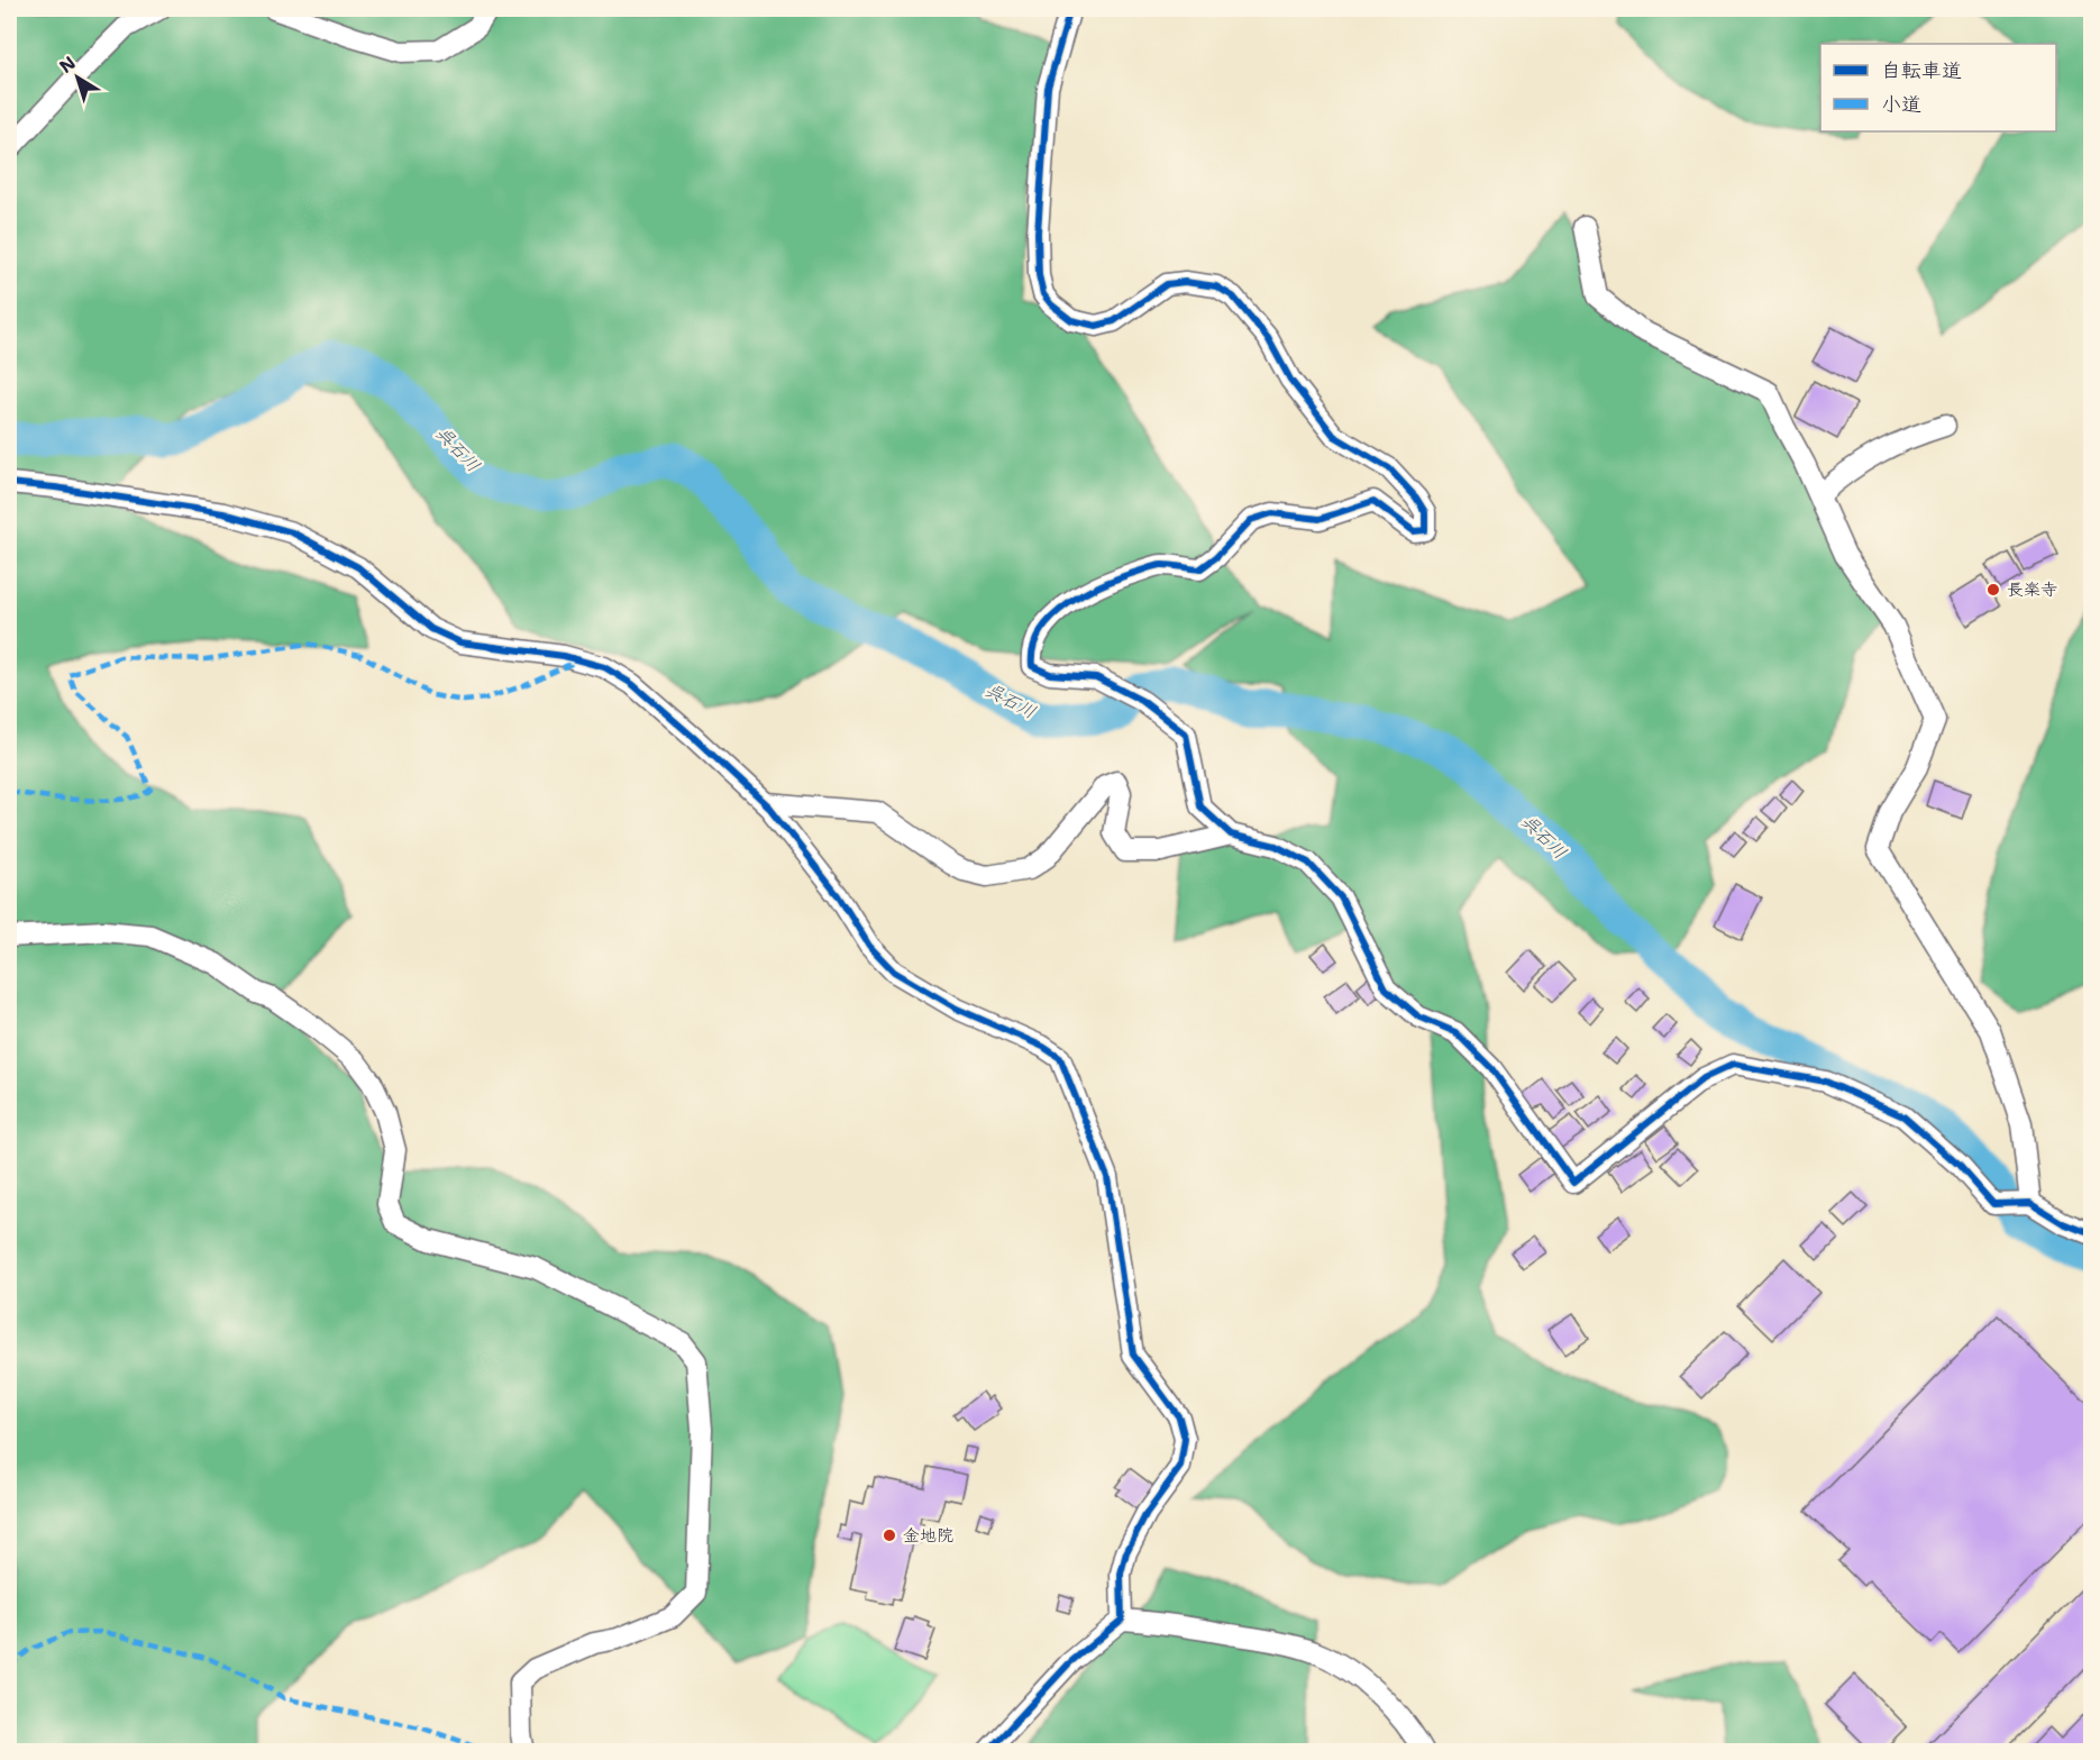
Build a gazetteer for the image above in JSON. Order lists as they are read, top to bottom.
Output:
{
  "water": ["呉石川"],
  "places": ["長楽寺", "金地院"],
  "legend": ["自転車道", "小道"],
  "north": "top left"
}
